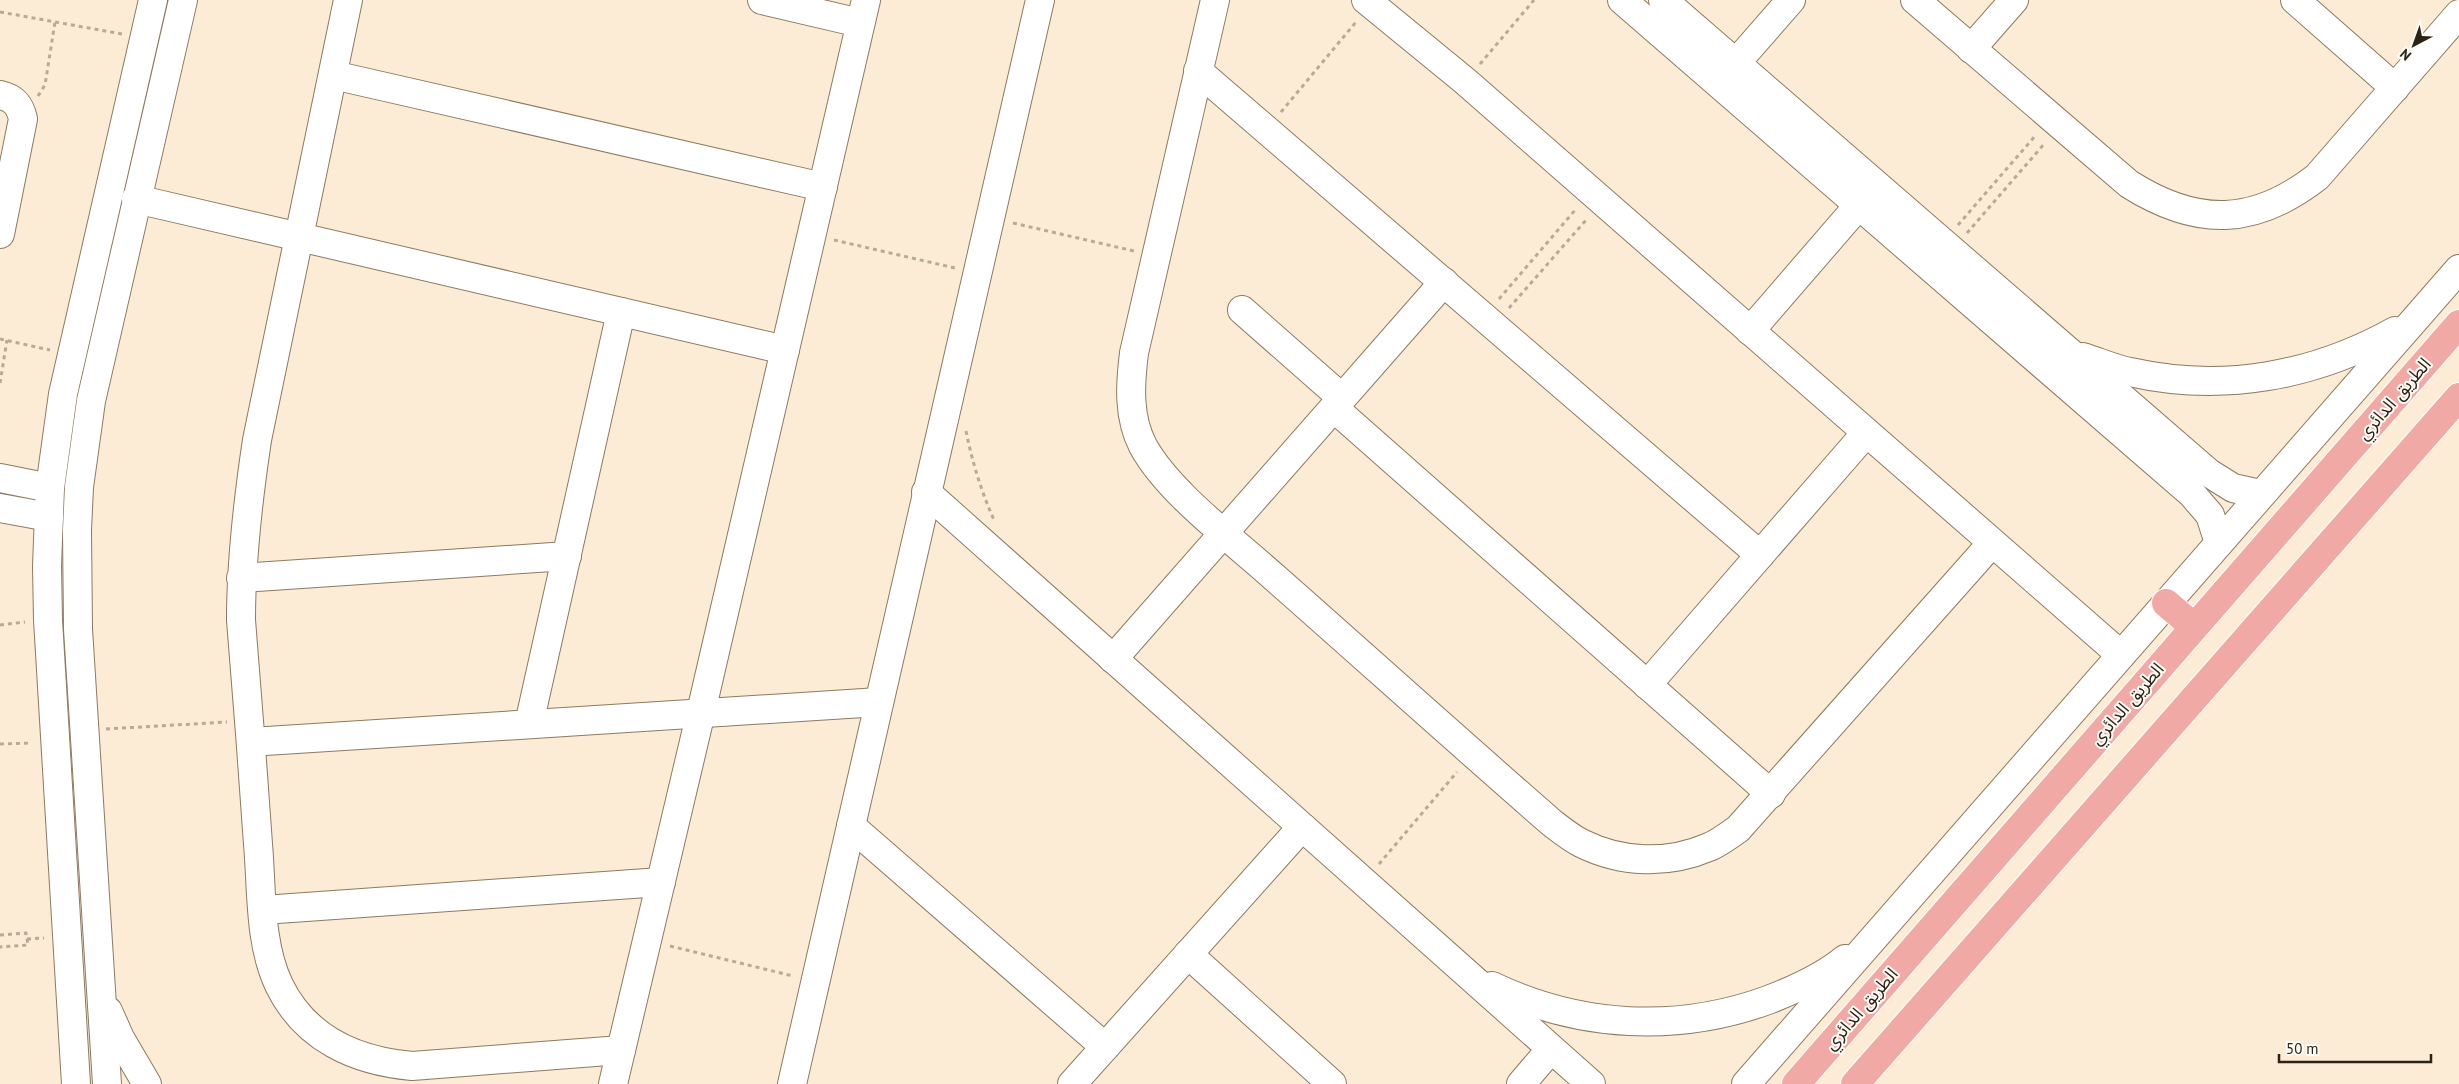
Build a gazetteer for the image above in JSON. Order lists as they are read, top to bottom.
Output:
{
  "streets": {
    "main road": ["الطريق الدائري"]
  },
  "scale_bar": "50 m",
  "north": "bottom left"
}
